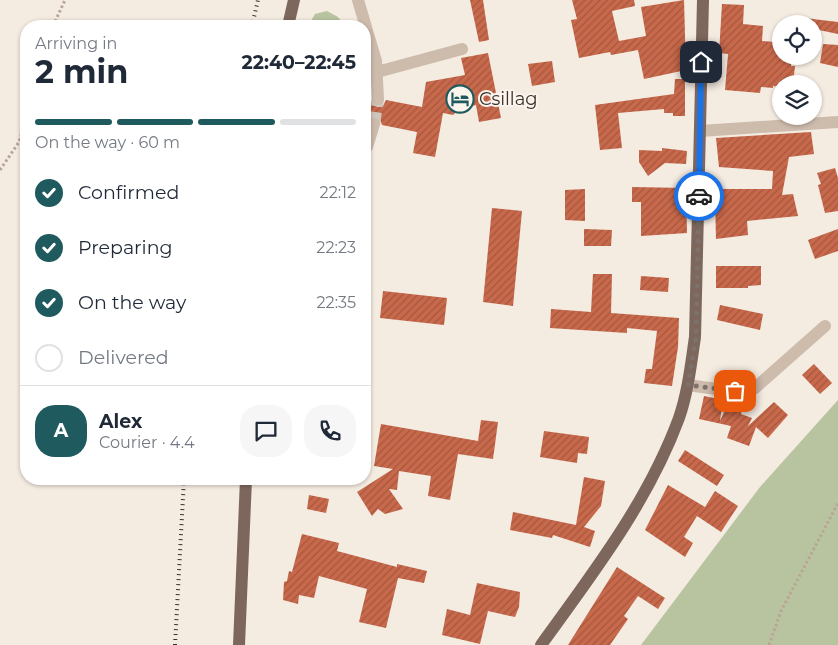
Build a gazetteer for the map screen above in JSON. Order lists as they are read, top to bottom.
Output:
{
  "places": {
    "hotel": ["Csillag"]
  },
  "page": {
    "heading": ["2 min", "Arriving in", "22:40–22:45"],
    "panel": ["Alex", "Courier · 4.4"],
    "bar": "On the way · 60 m",
    "list": [
      ["Confirmed", "22:12"],
      ["Preparing", "22:23"],
      ["On the way", "22:35"],
      "Delivered"
    ],
    "round": "A"
  }
}
